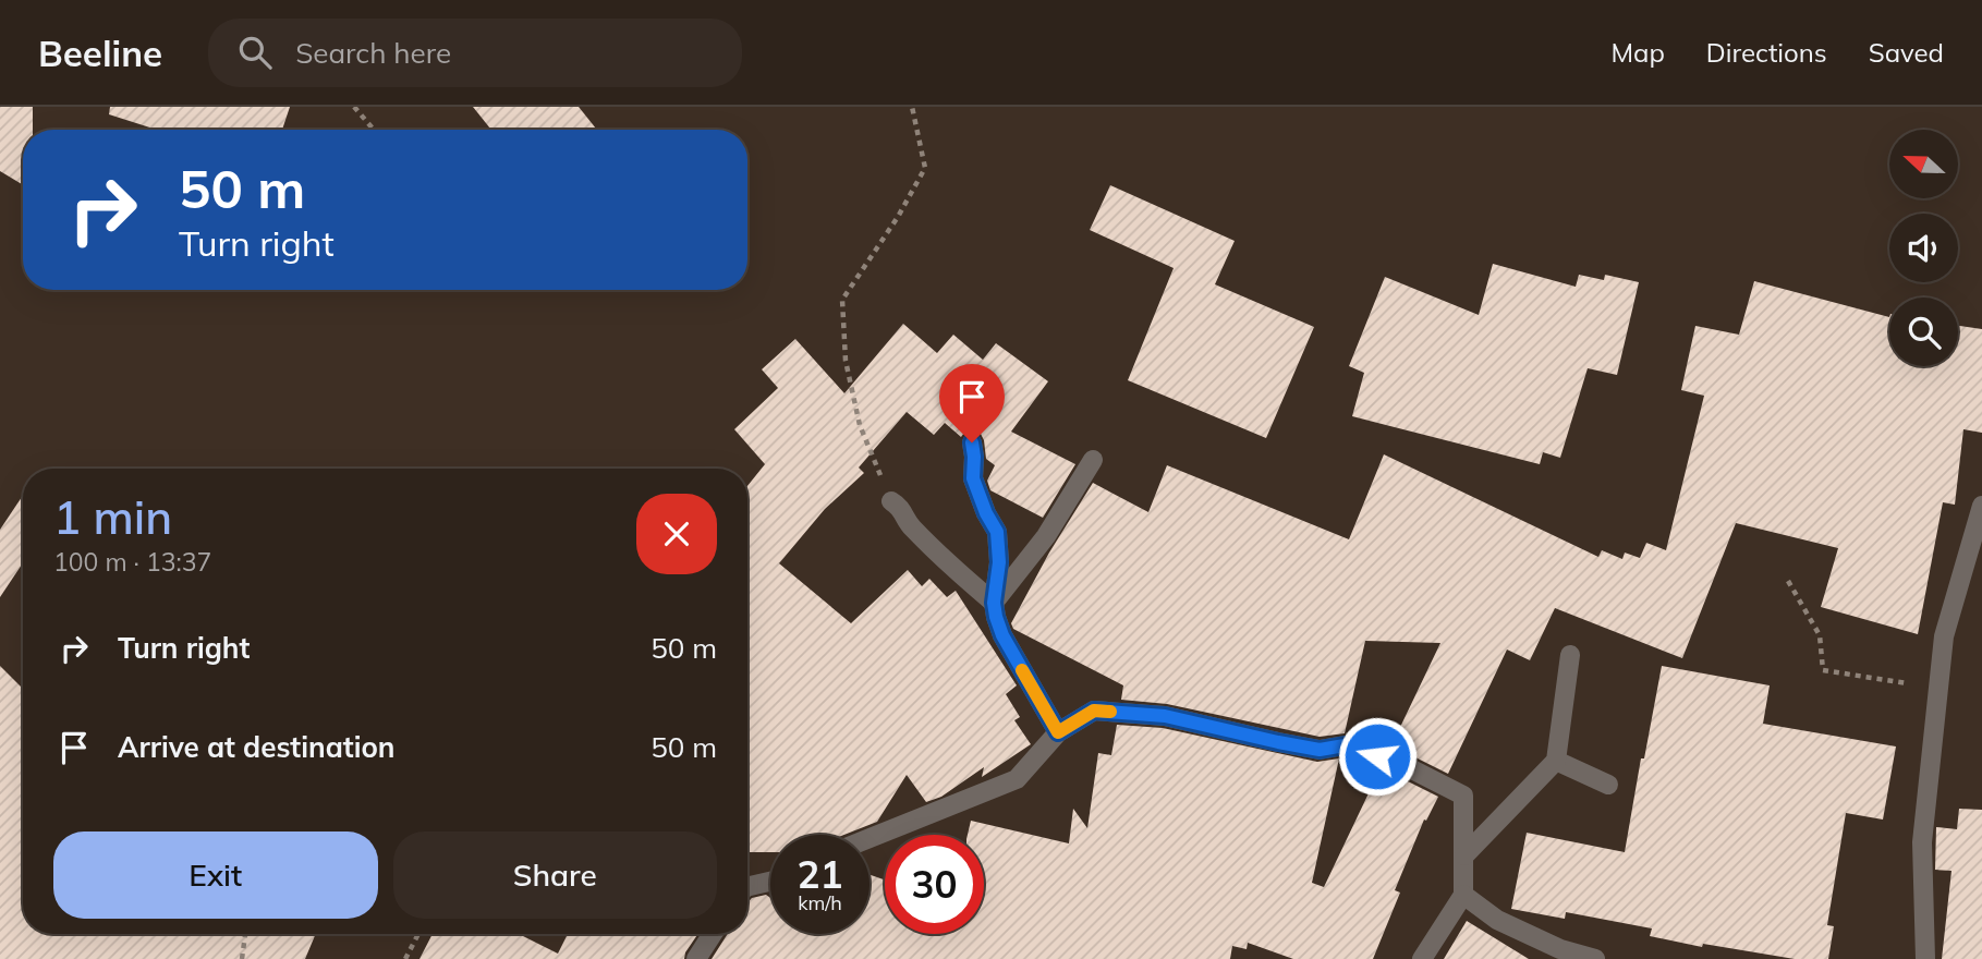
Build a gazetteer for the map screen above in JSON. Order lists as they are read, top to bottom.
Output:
{
  "north": "left",
  "page": {
    "header": "Beeline",
    "search": "Search here",
    "nav": ["Map", "Directions", "Saved"],
    "turn": ["50 m", "Turn right"],
    "heading": ["1 min", "100 m · 13:37"],
    "list": [
      {
        "name": "Turn right",
        "value": "50 m"
      },
      {
        "name": "Arrive at destination",
        "value": "50 m"
      }
    ],
    "buttons": ["Exit", "Share"],
    "speed": "21 km/h",
    "limit": "30"
  }
}
